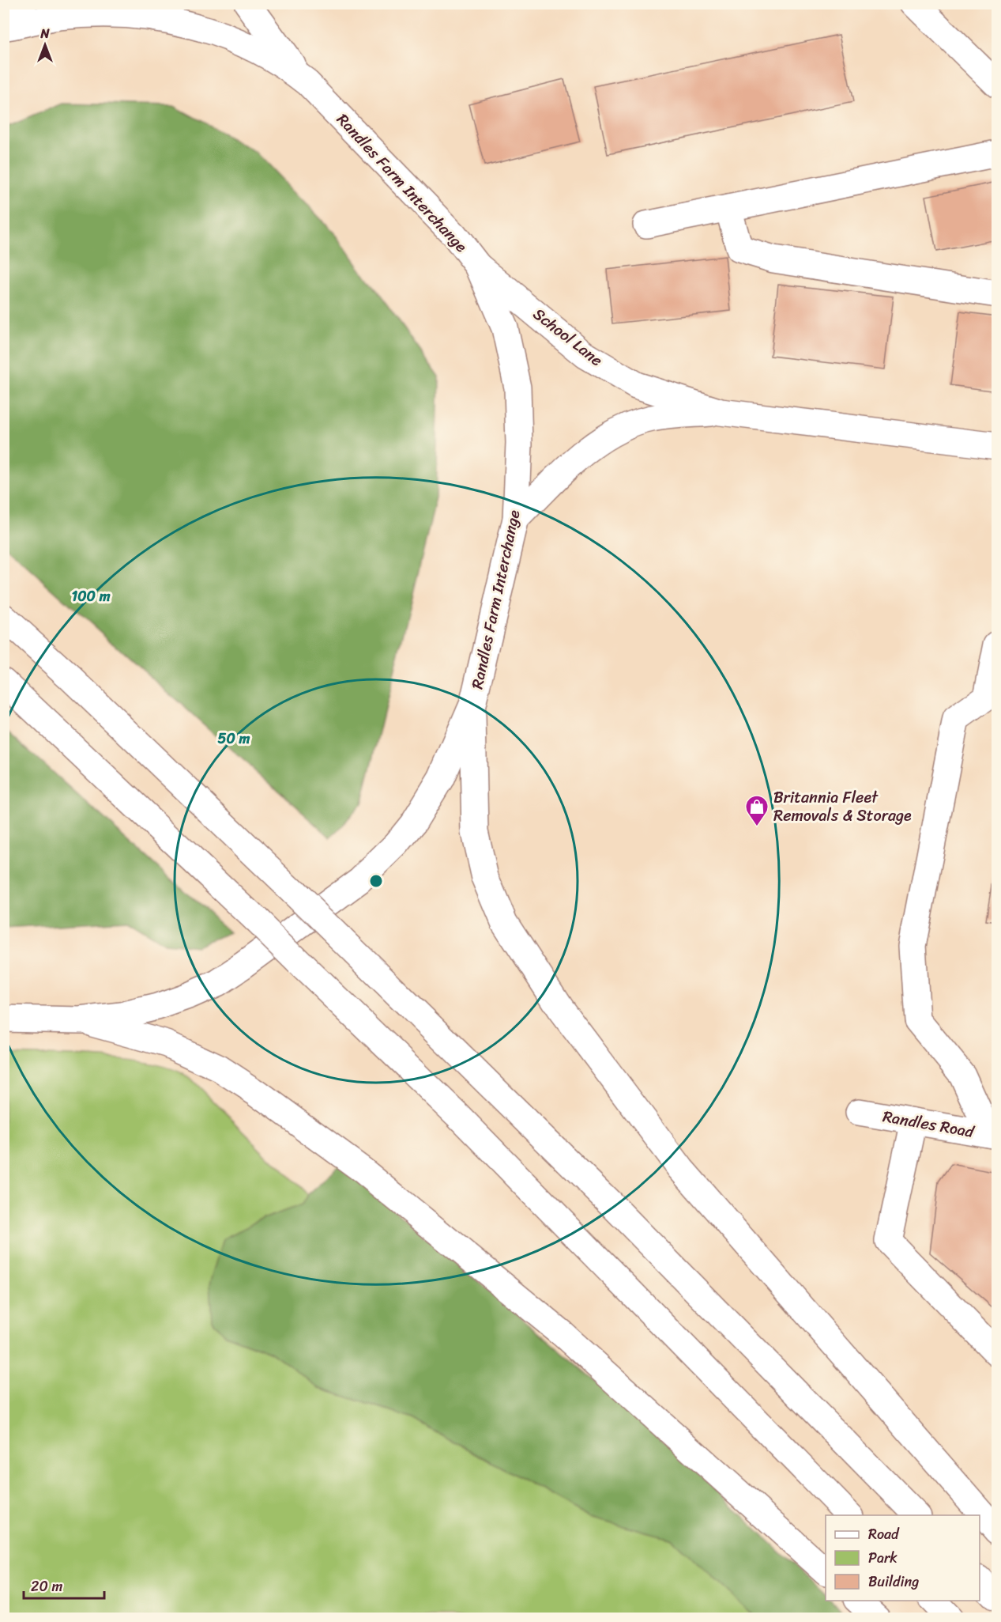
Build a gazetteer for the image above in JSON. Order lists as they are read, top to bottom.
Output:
{
  "streets": {
    "main road": ["Randles Farm Interchange", "School Lane", "Randles Road"]
  },
  "crossings": [
    ["Randles Farm Interchange", "School Lane"]
  ],
  "places": {
    "shop": ["Britannia Fleet Removals & Storage"]
  },
  "legend": ["Road", "Park", "Building"],
  "scale_bar": "20 m",
  "north": "top",
  "rings": ["100 m", "50 m"]
}
